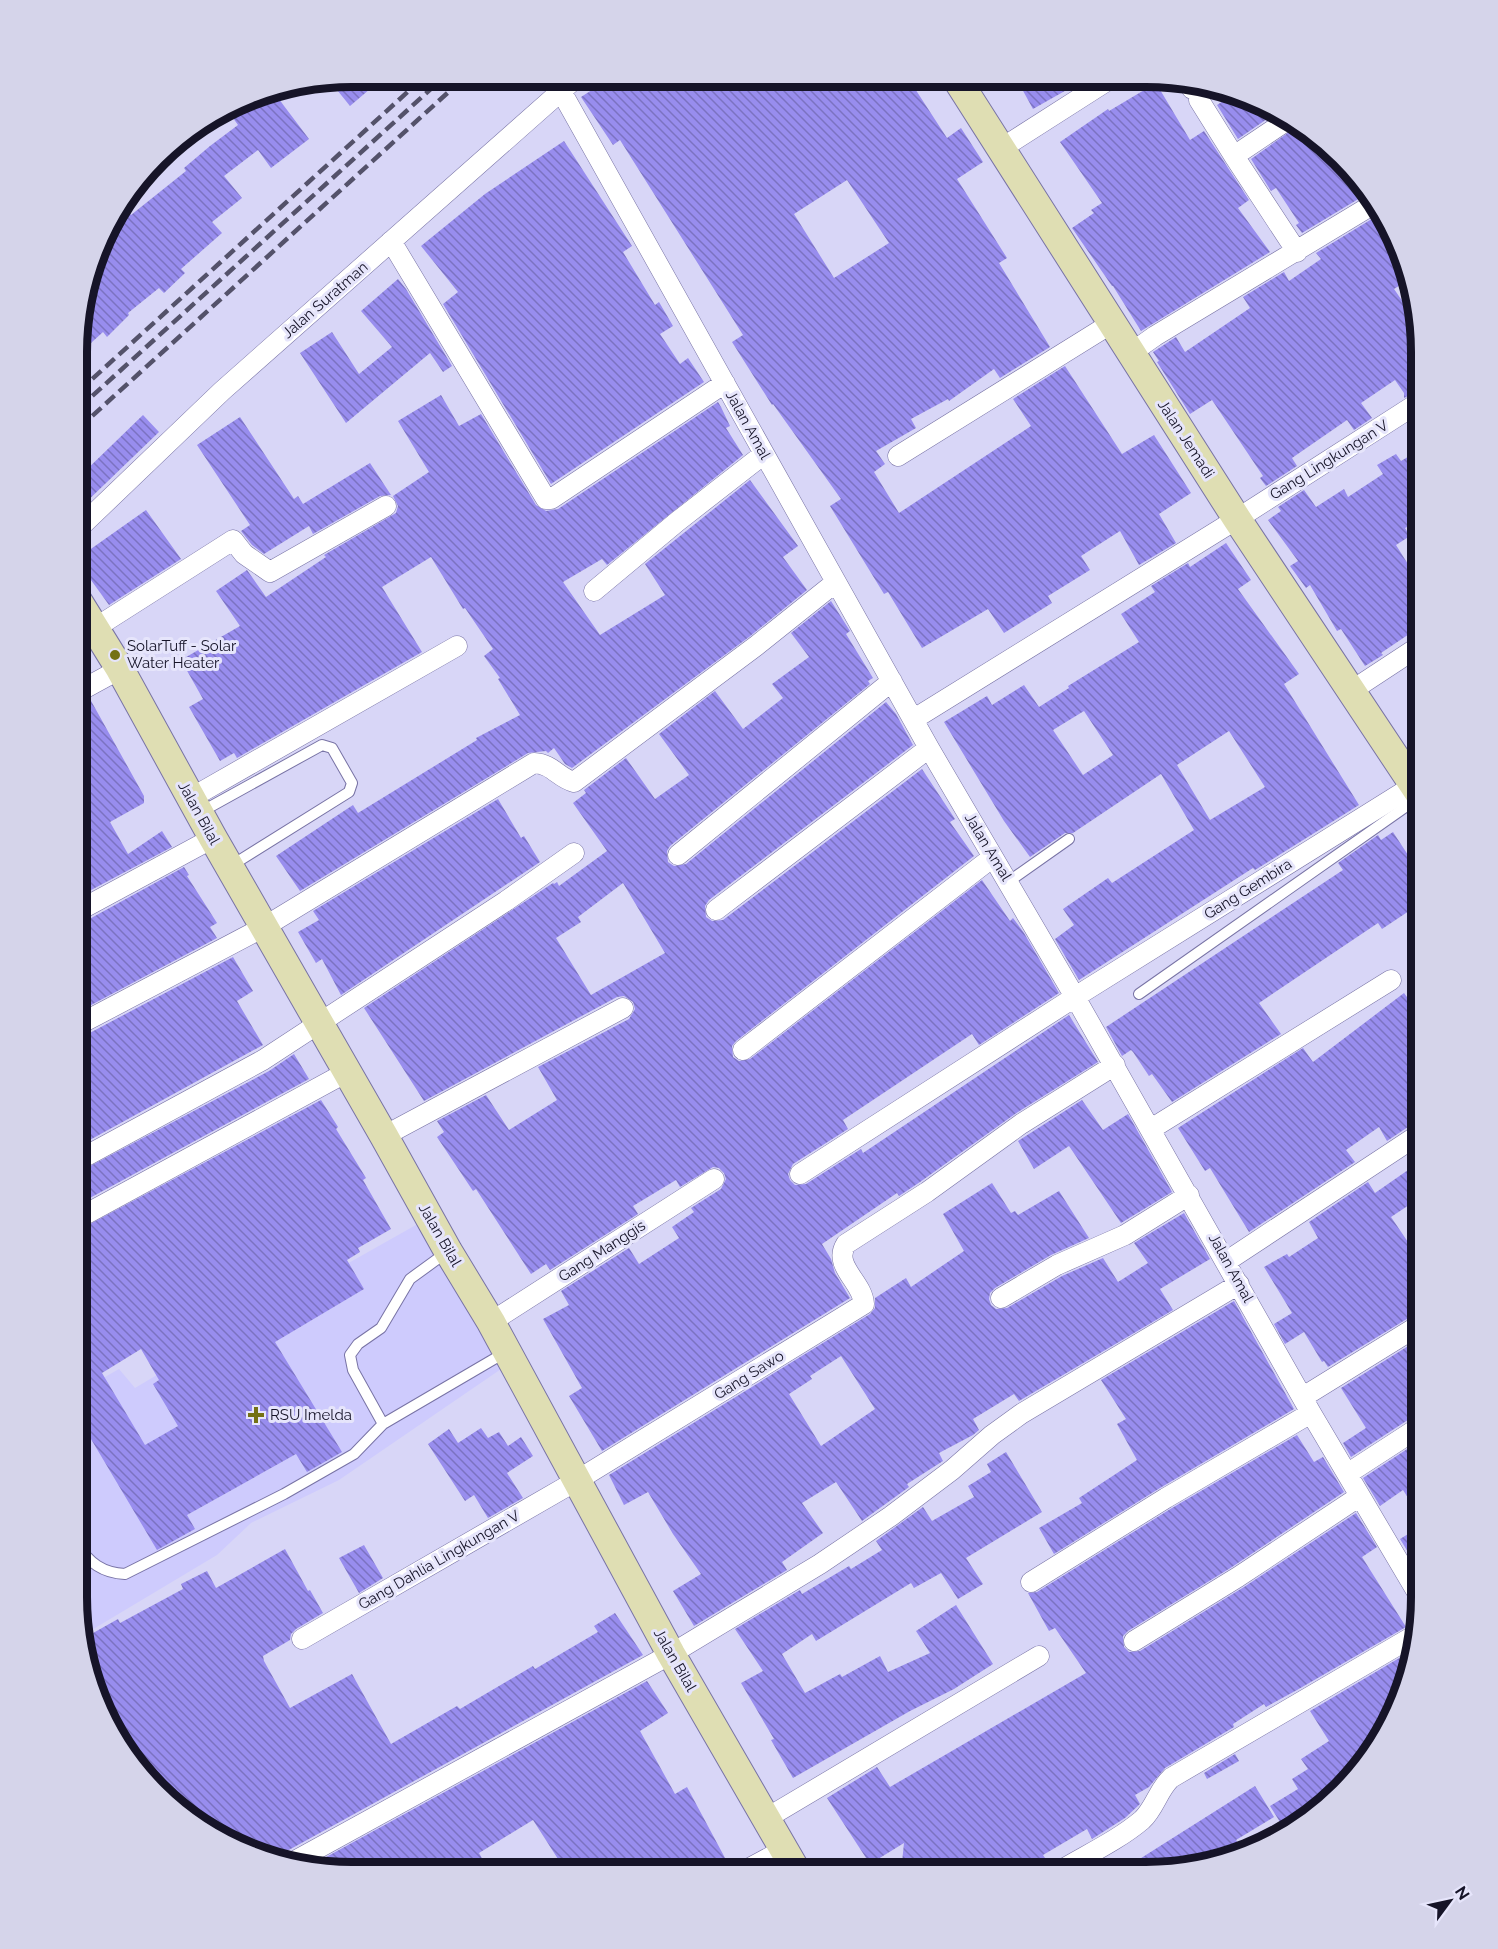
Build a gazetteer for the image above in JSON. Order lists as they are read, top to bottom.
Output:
{
  "streets": {
    "main road": ["Jalan Jemadi", "Jalan Bilal"],
    "street": [
      "Jalan Suratman",
      "Jalan Amal",
      "Gang Lingkungan V",
      "Gang Gembira",
      "Gang Manggis",
      "Gang Sawo",
      "Gang Dahlia Lingkungan V"
    ]
  },
  "crossings": [
    ["Jalan Suratman", "Jalan Amal"],
    ["Jalan Amal", "Gang Lingkungan V"],
    ["Jalan Amal", "Gang Gembira"],
    ["Jalan Amal", "Gang Sawo"],
    ["Jalan Jemadi", "Gang Lingkungan V"],
    ["Jalan Bilal", "Gang Manggis"],
    ["Jalan Bilal", "Gang Sawo"],
    ["Jalan Bilal", "Gang Dahlia Lingkungan V"],
    ["Gang Sawo", "Gang Dahlia Lingkungan V"]
  ],
  "places": {
    "other": ["SolarTuff - Solar Water Heater"],
    "health": ["RSU Imelda"]
  },
  "north": "top right"
}
